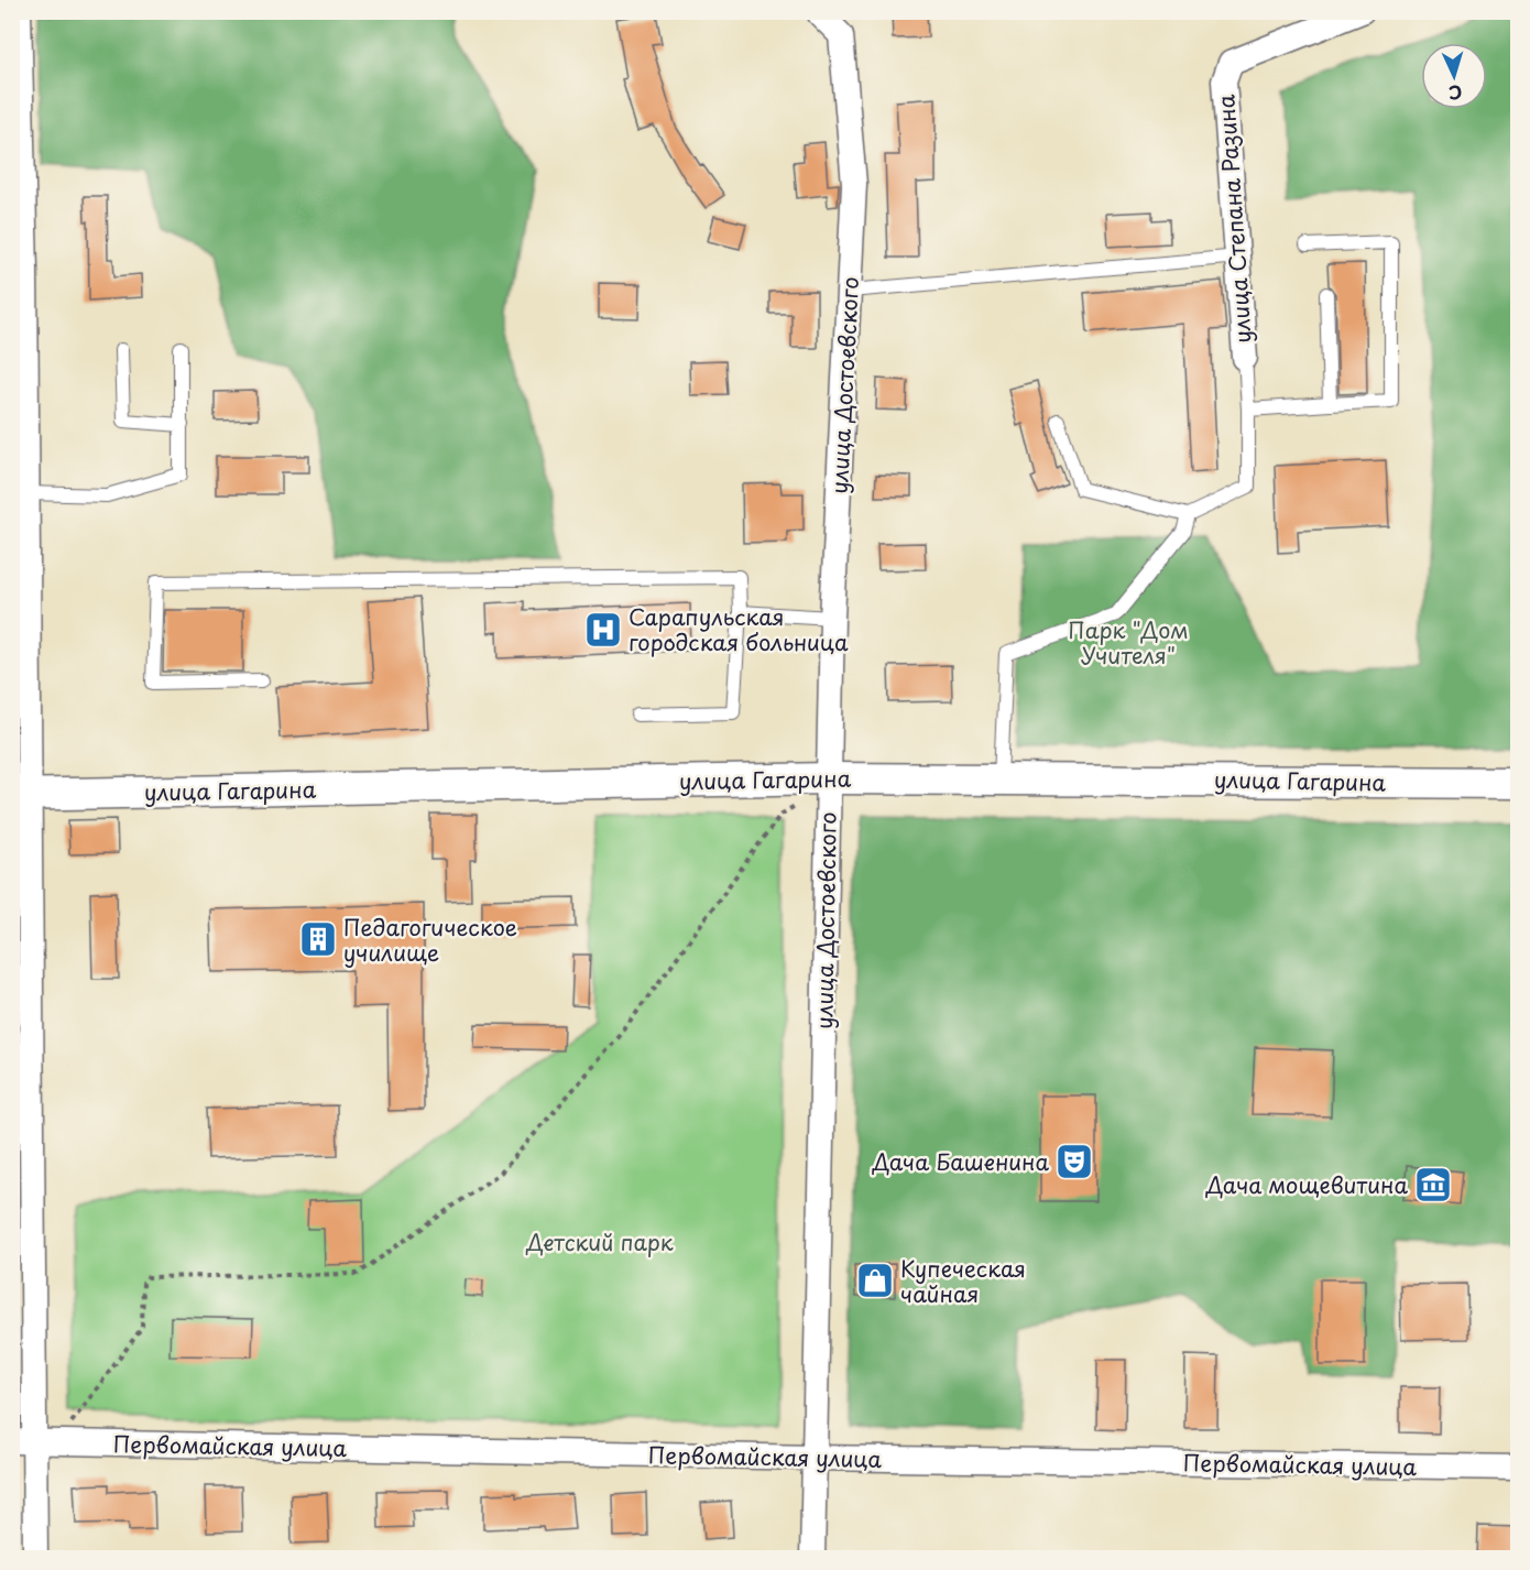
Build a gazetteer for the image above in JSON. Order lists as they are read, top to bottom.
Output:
{
  "streets": {
    "street": [
      "улица Степана Разина",
      "улица Достоевского",
      "улица Гагарина",
      "Первомайская улица"
    ]
  },
  "crossings": [
    ["улица Достоевского", "улица Гагарина"],
    ["улица Достоевского", "Первомайская улица"]
  ],
  "parks": ["Парк \"Дом Учителя\"", "Детский парк"],
  "places": {
    "hospital": ["Сарапульская городская больница"],
    "building": ["Педагогическое училище"],
    "theatre": ["Дача Башенина"],
    "museum": ["Дача мощевитина"],
    "shop": ["Купеческая чайная"]
  },
  "north": "bottom"
}
